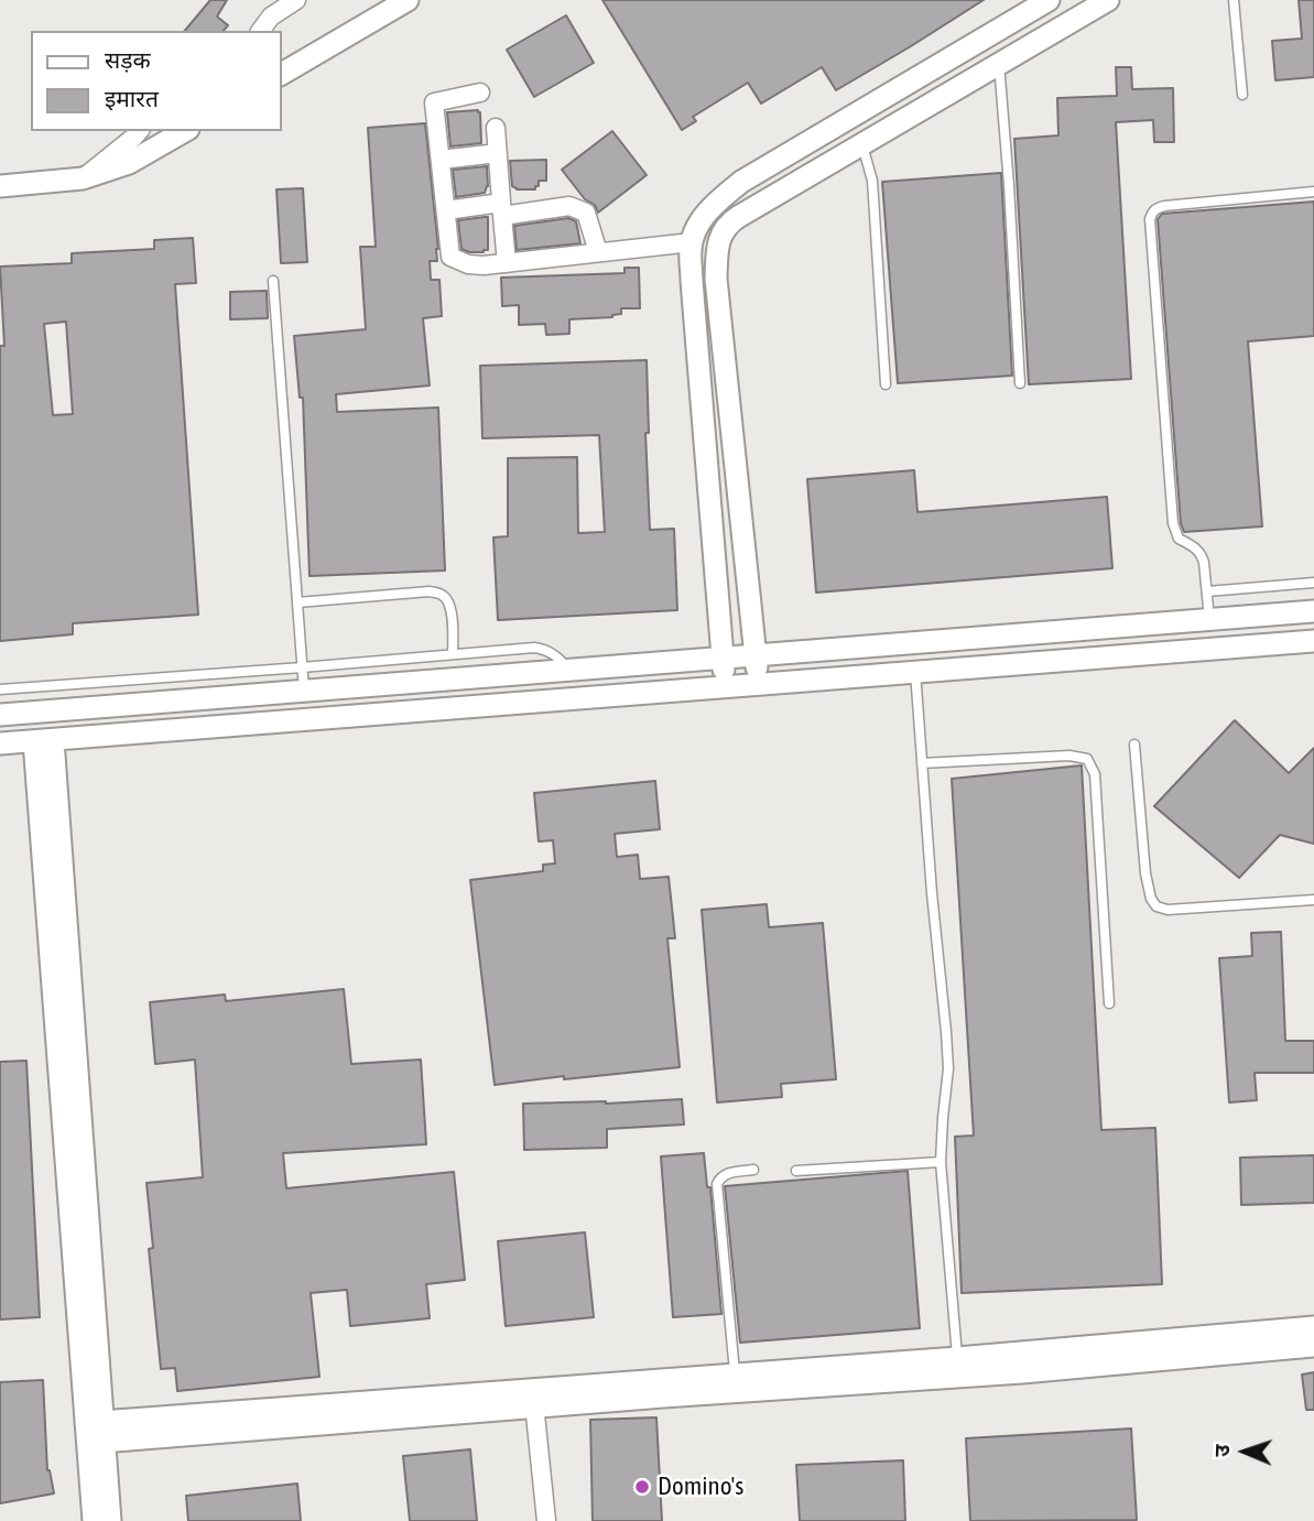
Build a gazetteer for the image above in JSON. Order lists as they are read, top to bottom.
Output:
{
  "places": ["Domino's"],
  "legend": ["सड़क", "इमारत"],
  "north": "left"
}
